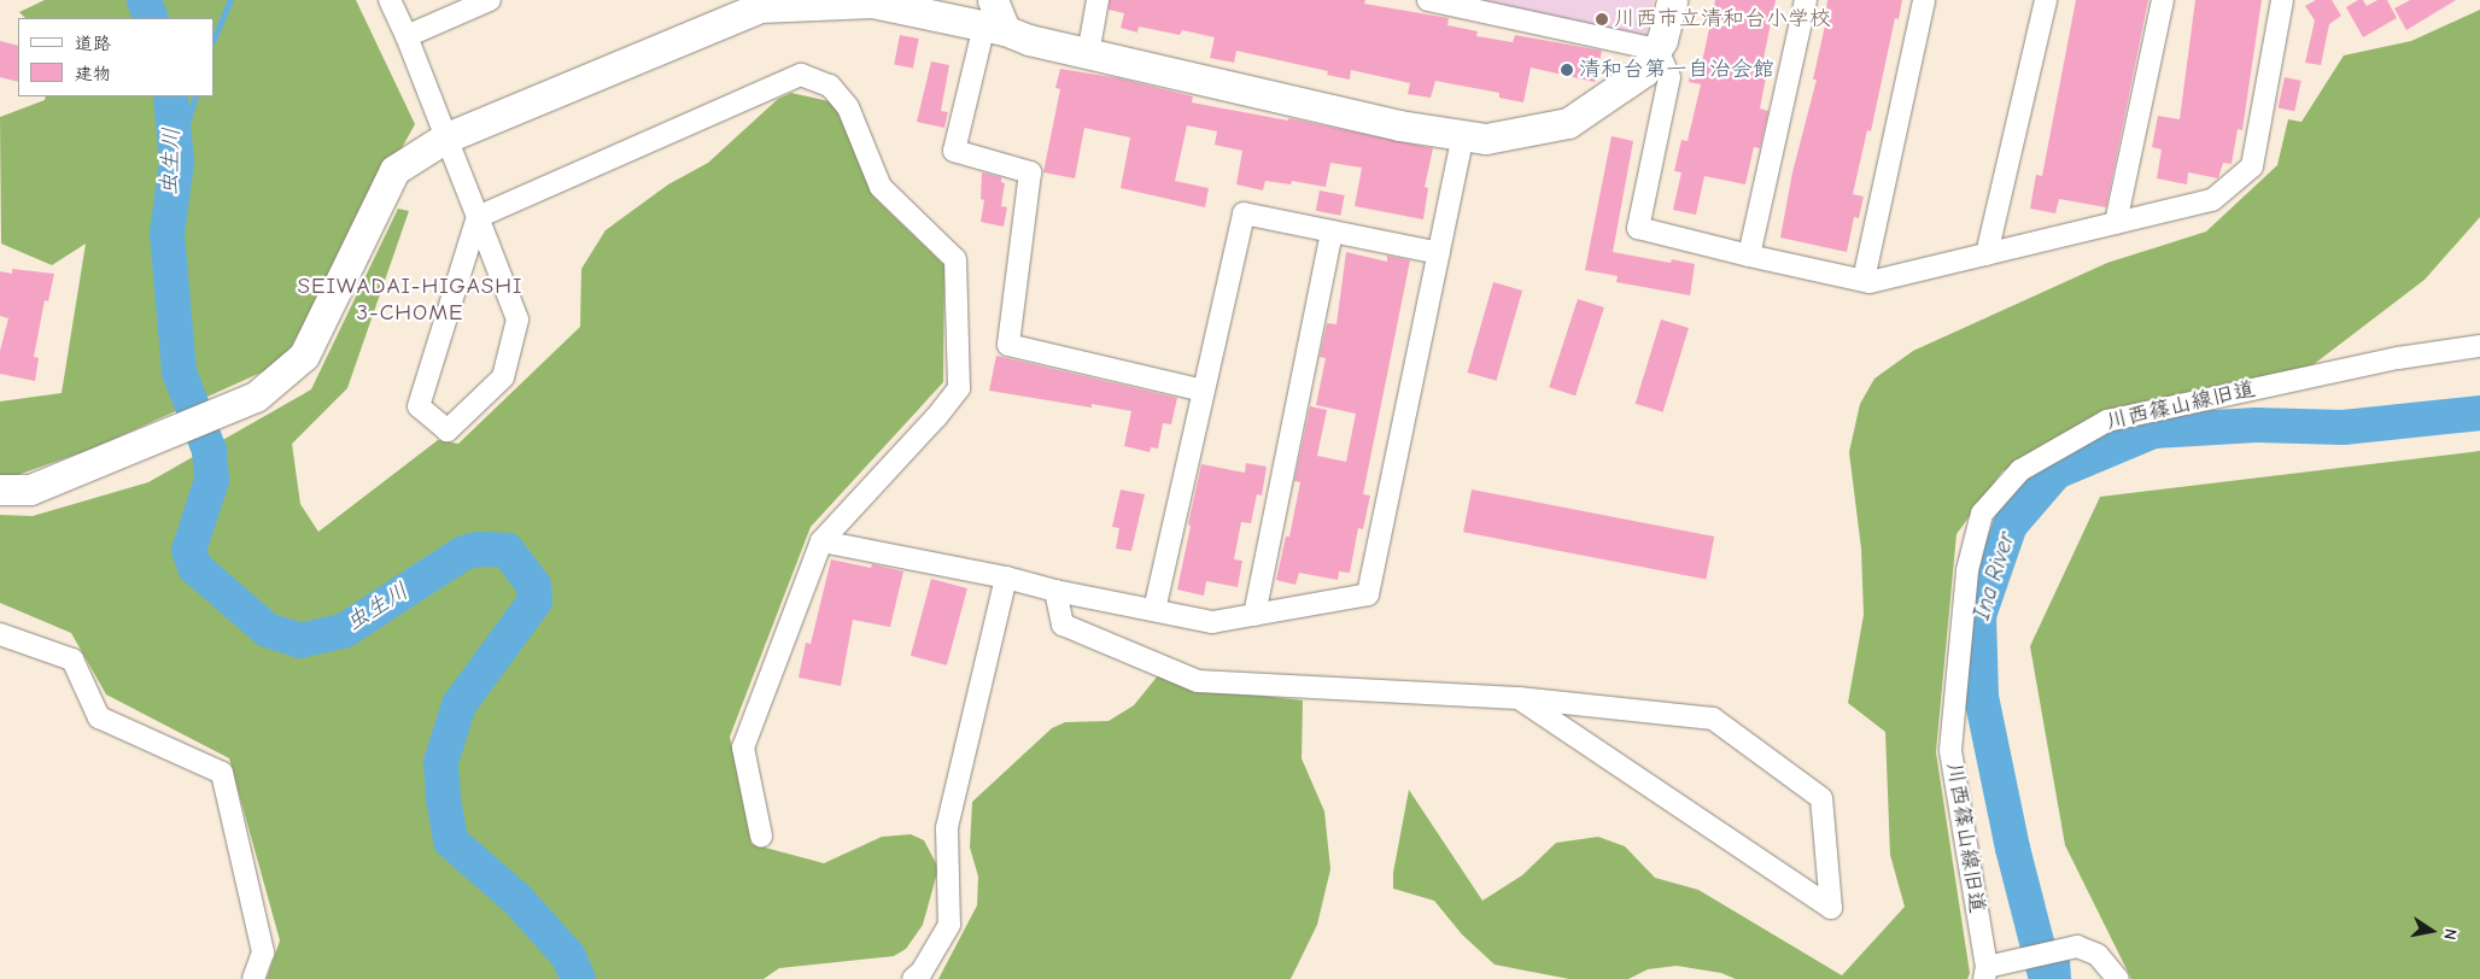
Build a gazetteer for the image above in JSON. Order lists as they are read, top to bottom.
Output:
{
  "streets": {
    "street": ["川西篠山線旧道"]
  },
  "districts": ["SEIWADAI-HIGASHI 3-CHOME"],
  "water": ["虫生川", "Ina River"],
  "places": ["川西市立清和台小学校", "清和台第一自治会館"],
  "legend": ["道路", "建物"],
  "north": "right"
}
